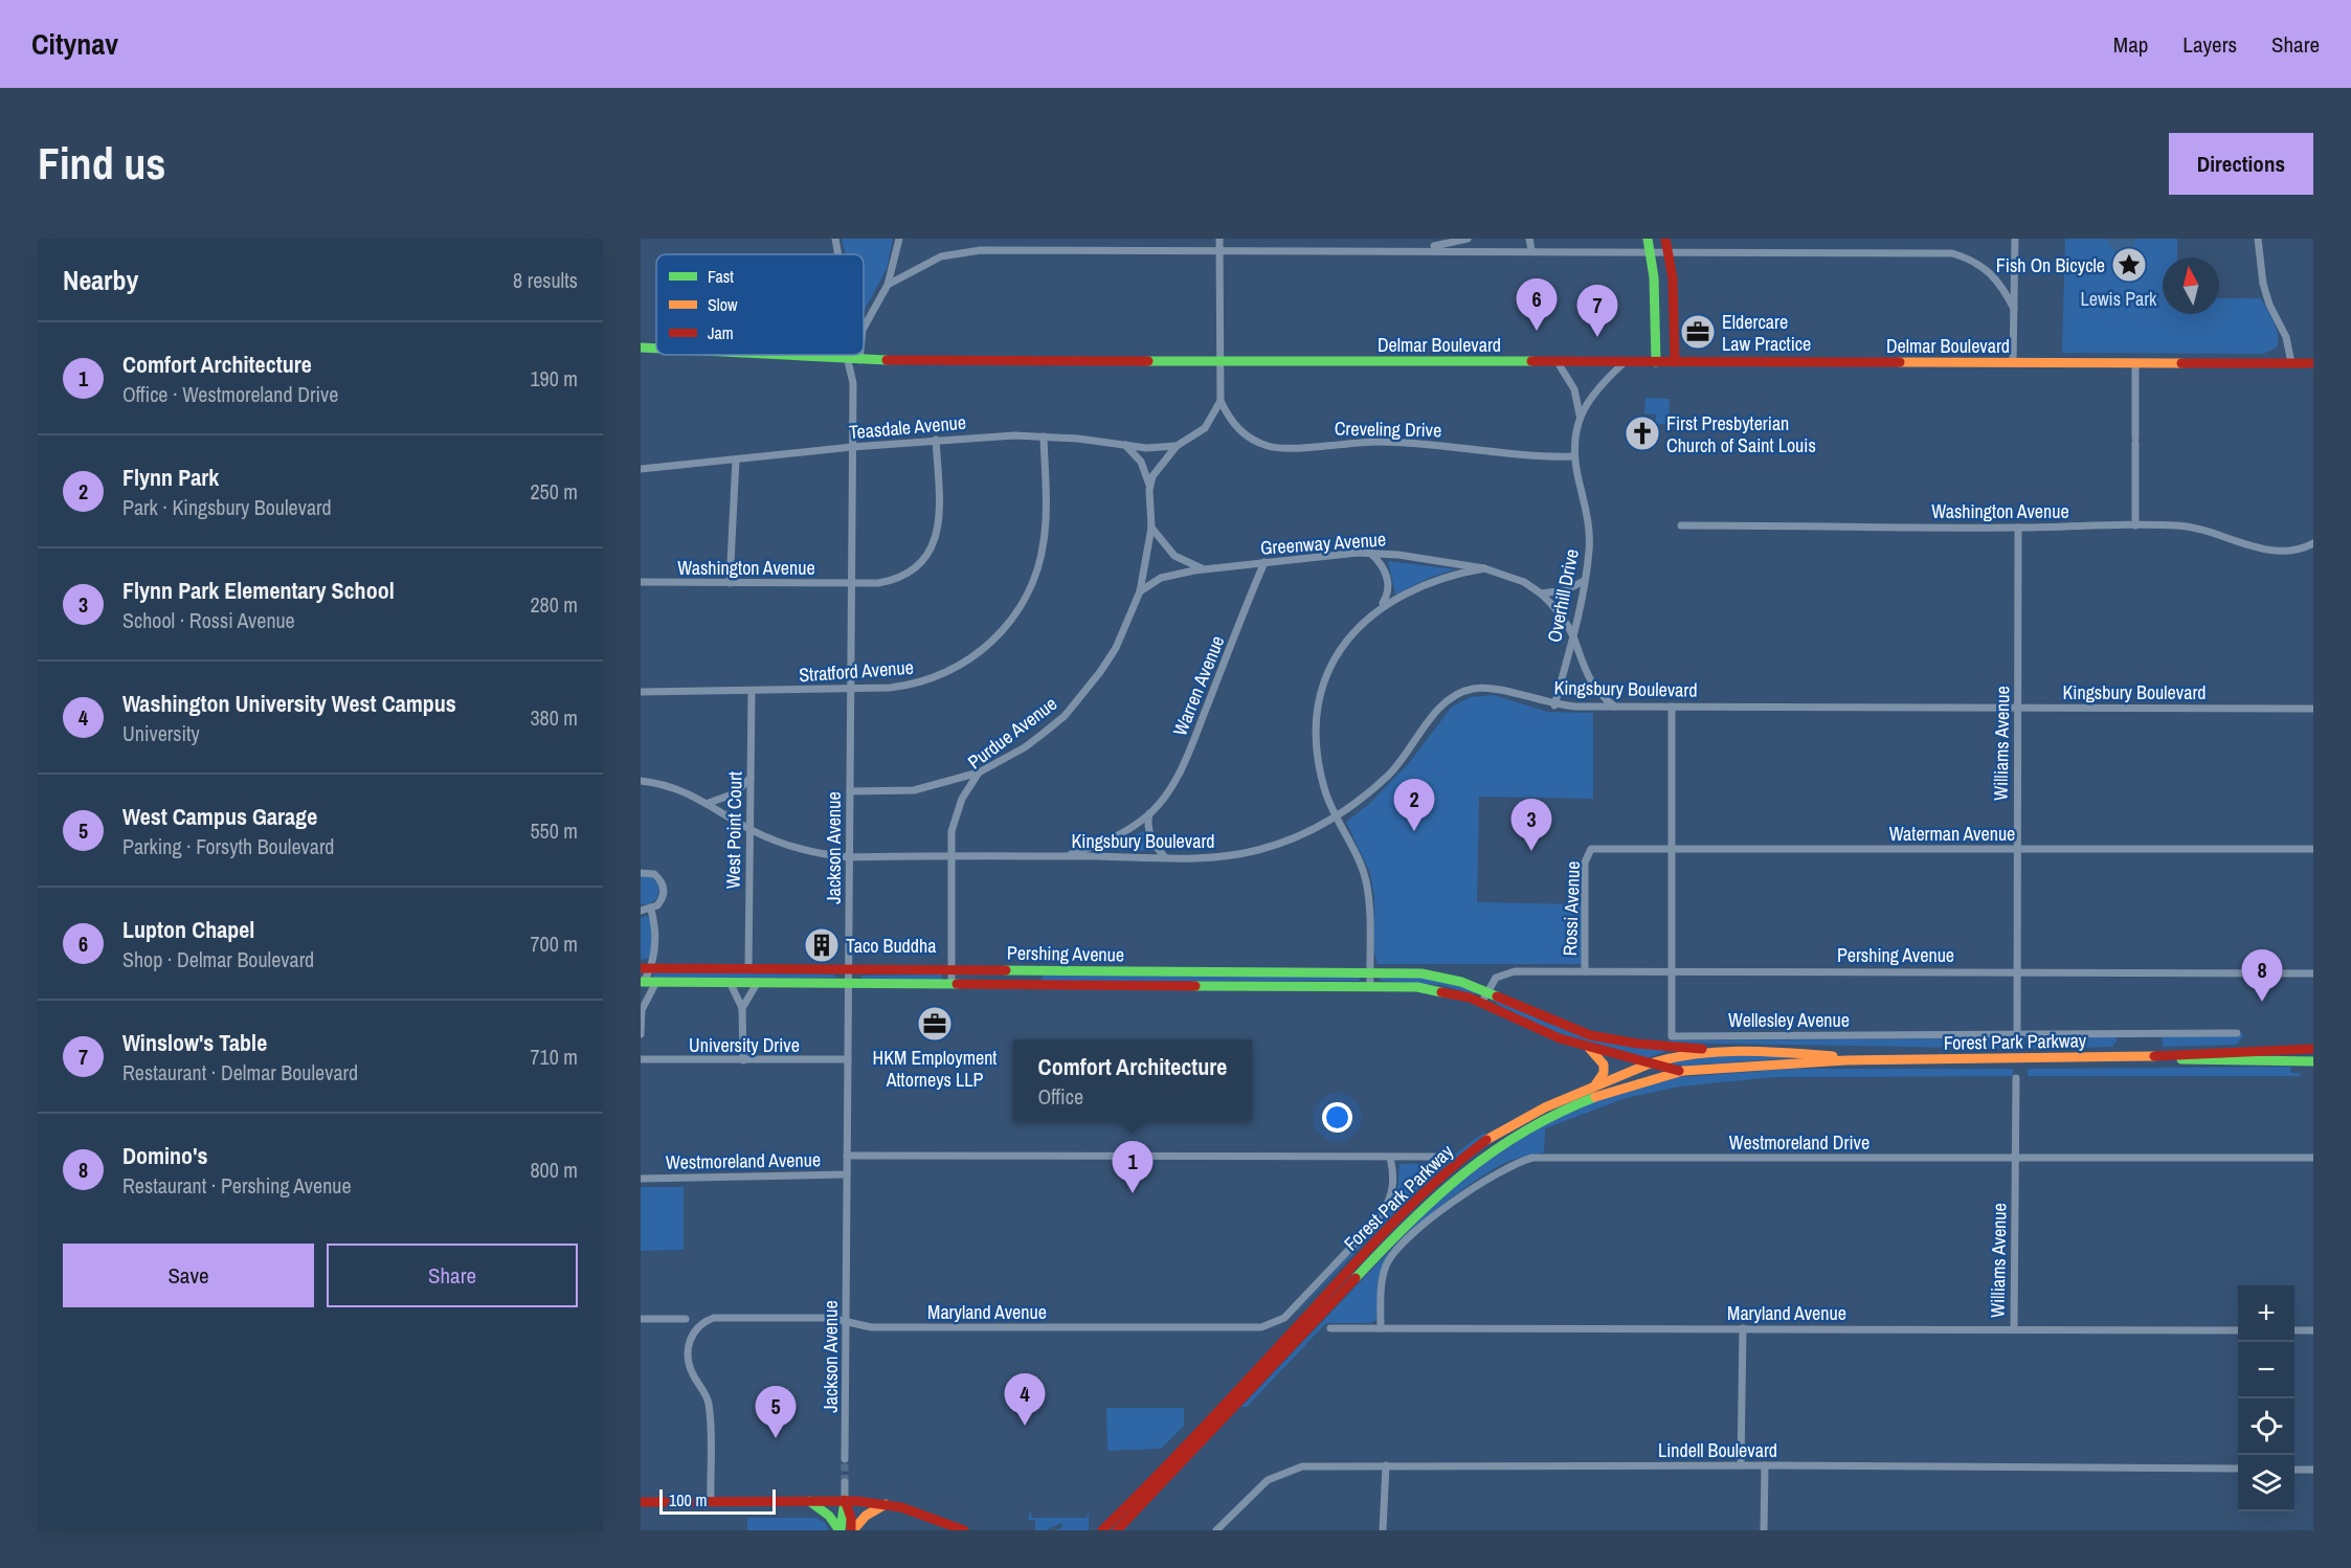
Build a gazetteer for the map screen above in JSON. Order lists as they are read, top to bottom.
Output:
{
  "streets": {
    "main road": ["Delmar Boulevard", "Pershing Avenue", "Forest Park Parkway"],
    "street": [
      "Teasdale Avenue",
      "Creveling Drive",
      "Washington Avenue",
      "Greenway Avenue",
      "Overhill Drive",
      "Stratford Avenue",
      "Warren Avenue",
      "Kingsbury Boulevard",
      "Purdue Avenue",
      "Williams Avenue",
      "West Point Court",
      "Waterman Avenue",
      "Jackson Avenue",
      "Rossi Avenue",
      "Wellesley Avenue",
      "University Drive",
      "Westmoreland Drive",
      "Westmoreland Avenue",
      "Maryland Avenue",
      "Lindell Boulevard"
    ]
  },
  "crossings": [
    ["Delmar Boulevard", "Overhill Drive"],
    ["Delmar Boulevard", "Jackson Avenue"],
    ["Teasdale Avenue", "Washington Avenue"],
    ["Teasdale Avenue", "Stratford Avenue"],
    ["Teasdale Avenue", "Purdue Avenue"],
    ["Teasdale Avenue", "Jackson Avenue"],
    ["Creveling Drive", "Overhill Drive"],
    ["Washington Avenue", "Williams Avenue"],
    ["Washington Avenue", "Jackson Avenue"],
    ["Greenway Avenue", "Warren Avenue"],
    ["Greenway Avenue", "Purdue Avenue"],
    ["Overhill Drive", "Kingsbury Boulevard"],
    ["Stratford Avenue", "West Point Court"],
    ["Stratford Avenue", "Jackson Avenue"],
    ["Warren Avenue", "Kingsbury Boulevard"],
    ["Kingsbury Boulevard", "Purdue Avenue"],
    ["Kingsbury Boulevard", "Williams Avenue"],
    ["Kingsbury Boulevard", "West Point Court"],
    ["Kingsbury Boulevard", "Jackson Avenue"],
    ["Kingsbury Boulevard", "Wellesley Avenue"],
    ["Purdue Avenue", "Pershing Avenue"],
    ["Williams Avenue", "Waterman Avenue"],
    ["Williams Avenue", "Pershing Avenue"],
    ["Williams Avenue", "Wellesley Avenue"],
    ["Williams Avenue", "Westmoreland Drive"],
    ["Williams Avenue", "Maryland Avenue"],
    ["West Point Court", "Pershing Avenue"],
    ["Waterman Avenue", "Rossi Avenue"],
    ["Waterman Avenue", "Wellesley Avenue"],
    ["Jackson Avenue", "Pershing Avenue"],
    ["Jackson Avenue", "University Drive"],
    ["Jackson Avenue", "Westmoreland Avenue"],
    ["Jackson Avenue", "Maryland Avenue"],
    ["Rossi Avenue", "Pershing Avenue"],
    ["Pershing Avenue", "Wellesley Avenue"],
    ["Pershing Avenue", "Forest Park Parkway"],
    ["Westmoreland Drive", "Maryland Avenue"]
  ],
  "parks": ["Lewis Park"],
  "places": {
    "place": ["Fish On Bicycle"],
    "office": ["Eldercare Law Practice", "HKM Employment Attorneys LLP"],
    "church": ["First Presbyterian Church of Saint Louis"],
    "building": ["Taco Buddha"]
  },
  "legend": ["Fast", "Slow", "Jam"],
  "scale_bar": "100 m",
  "north": "top",
  "page": {
    "header": "Citynav",
    "nav": ["Map", "Layers", "Share"],
    "buttons": [
      "Directions",
      ["Save", "Share"]
    ],
    "title": "Find us",
    "heading": ["Nearby", "8 results"],
    "pins": [
      "6",
      "7",
      "2",
      "3",
      "8",
      "1",
      "4",
      "5"
    ],
    "list": [
      {
        "mark": "1",
        "name": "Comfort Architecture",
        "note": "Office · Westmoreland Drive",
        "value": "190 m"
      },
      {
        "mark": "2",
        "name": "Flynn Park",
        "note": "Park · Kingsbury Boulevard",
        "value": "250 m"
      },
      {
        "mark": "3",
        "name": "Flynn Park Elementary School",
        "note": "School · Rossi Avenue",
        "value": "280 m"
      },
      {
        "mark": "4",
        "name": "Washington University West Campus",
        "note": "University",
        "value": "380 m"
      },
      {
        "mark": "5",
        "name": "West Campus Garage",
        "note": "Parking · Forsyth Boulevard",
        "value": "550 m"
      },
      {
        "mark": "6",
        "name": "Lupton Chapel",
        "note": "Shop · Delmar Boulevard",
        "value": "700 m"
      },
      {
        "mark": "7",
        "name": "Winslow's Table",
        "note": "Restaurant · Delmar Boulevard",
        "value": "710 m"
      },
      {
        "mark": "8",
        "name": "Domino's",
        "note": "Restaurant · Pershing Avenue",
        "value": "800 m"
      }
    ],
    "popup": ["Comfort Architecture", "Office"],
    "map_buttons": ["+", "−"],
    "scale": "100 m"
  }
}
